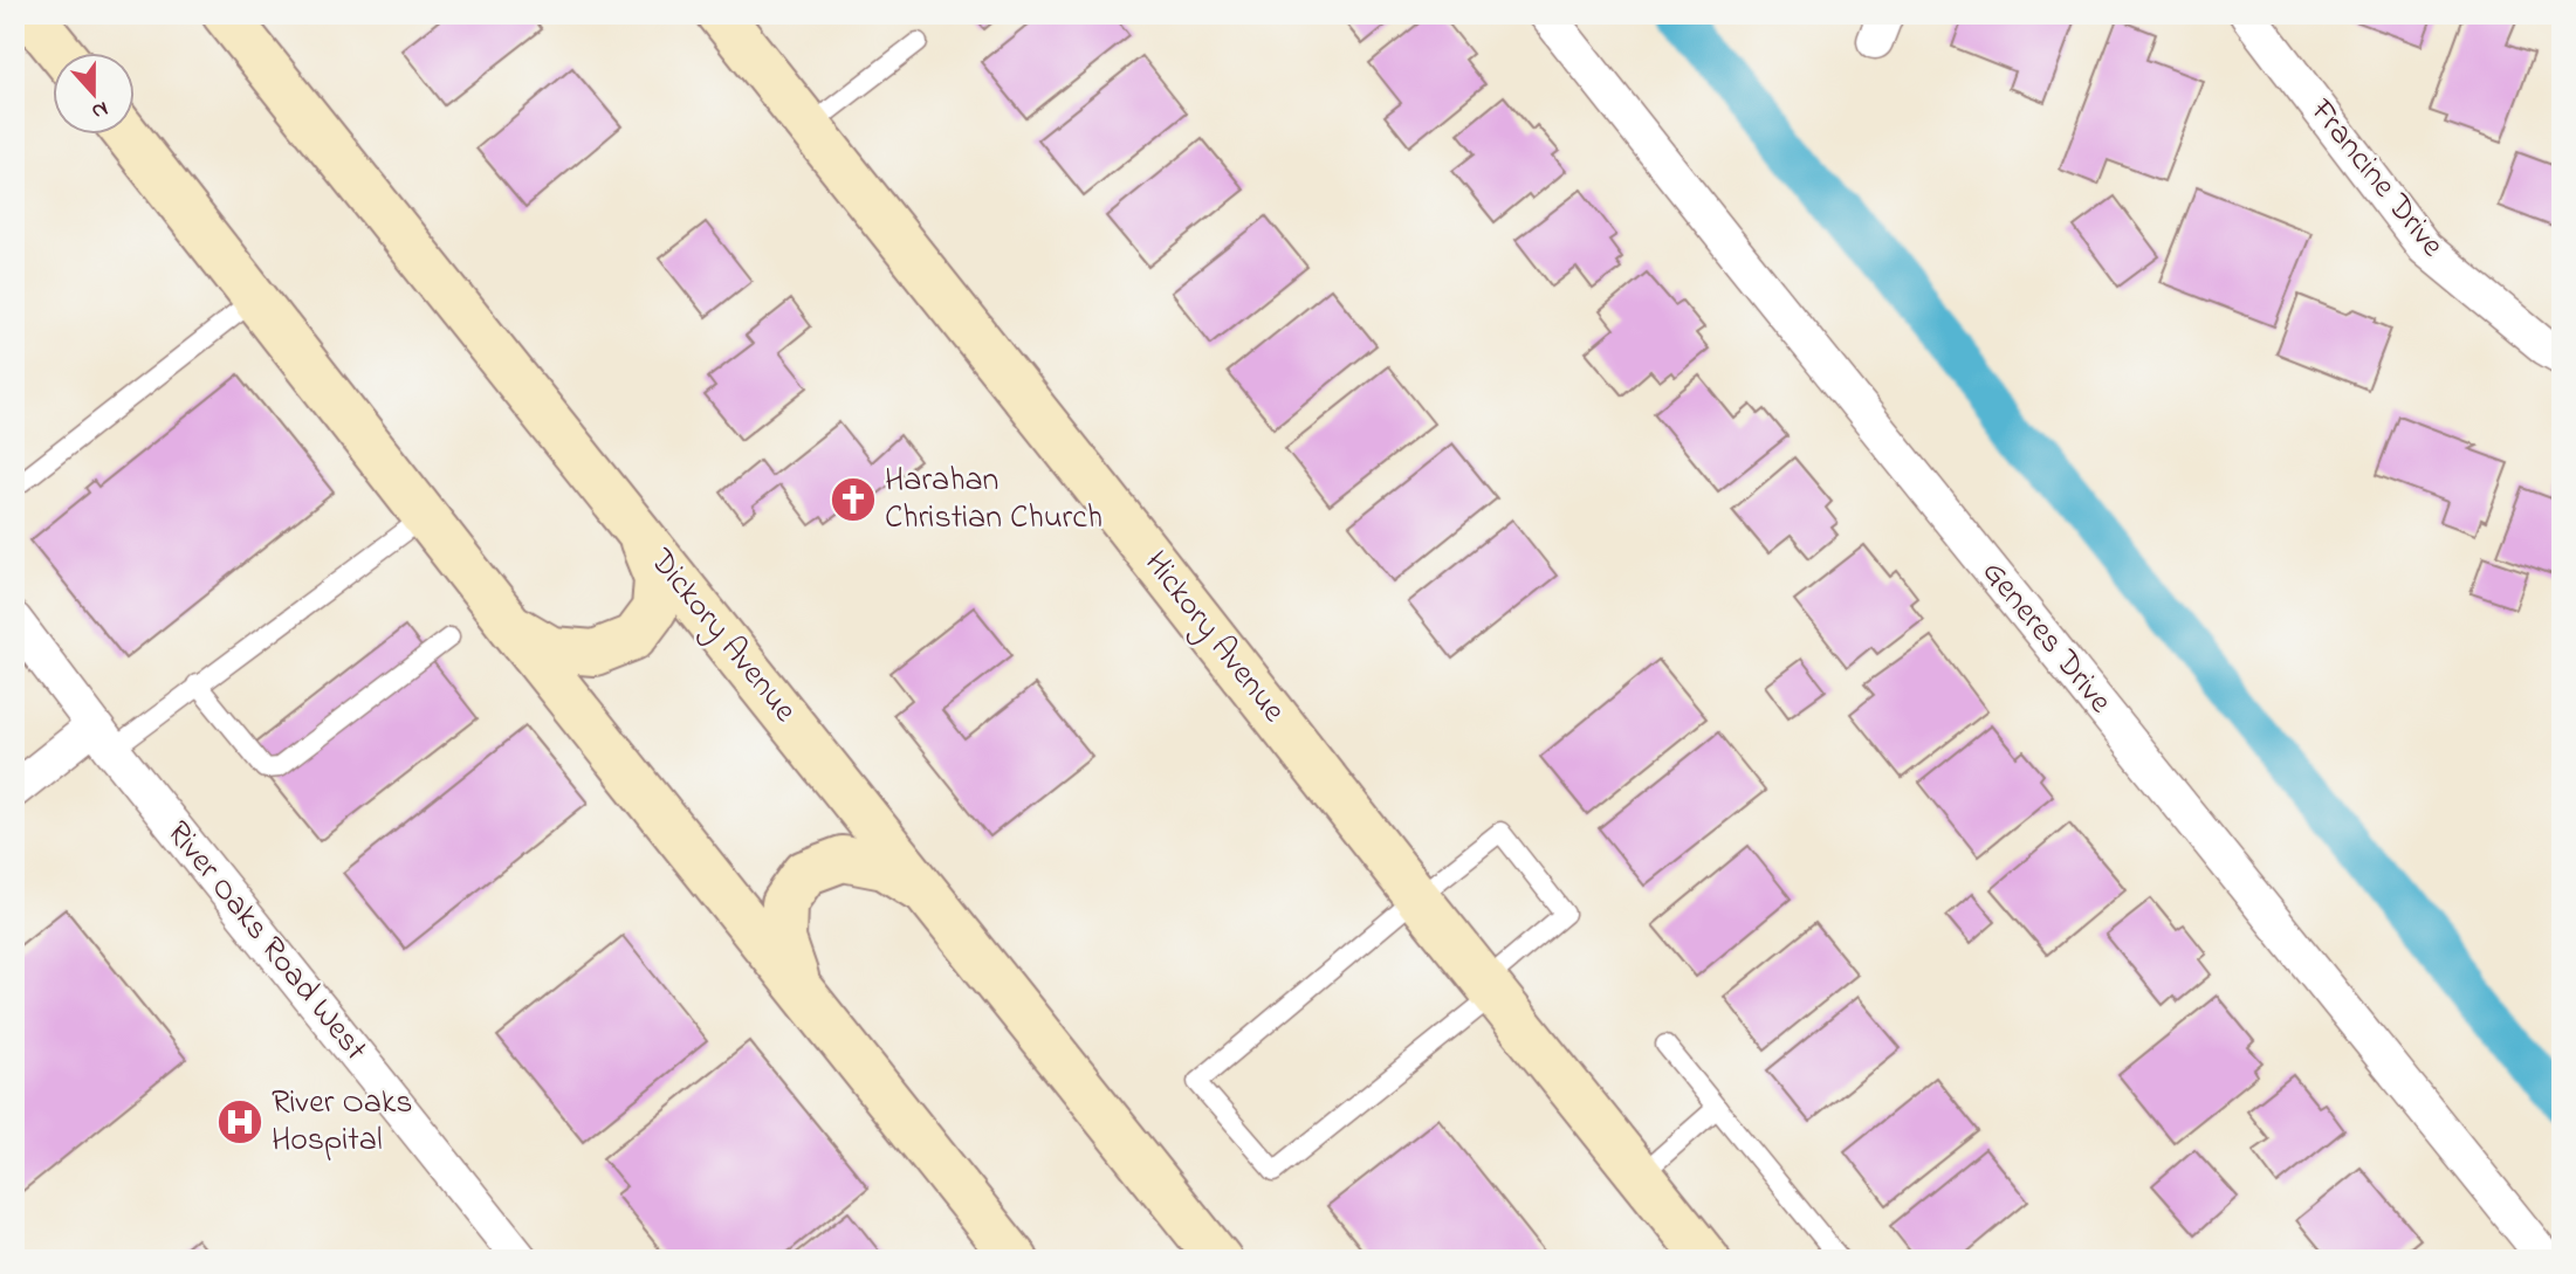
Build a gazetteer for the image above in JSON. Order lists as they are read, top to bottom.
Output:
{
  "streets": {
    "main road": ["Dickory Avenue", "Hickory Avenue"],
    "street": ["Francine Drive", "Generes Drive", "River Oaks Road West"]
  },
  "places": {
    "church": ["Harahan Christian Church"],
    "hospital": ["River Oaks Hospital"]
  },
  "north": "bottom"
}
